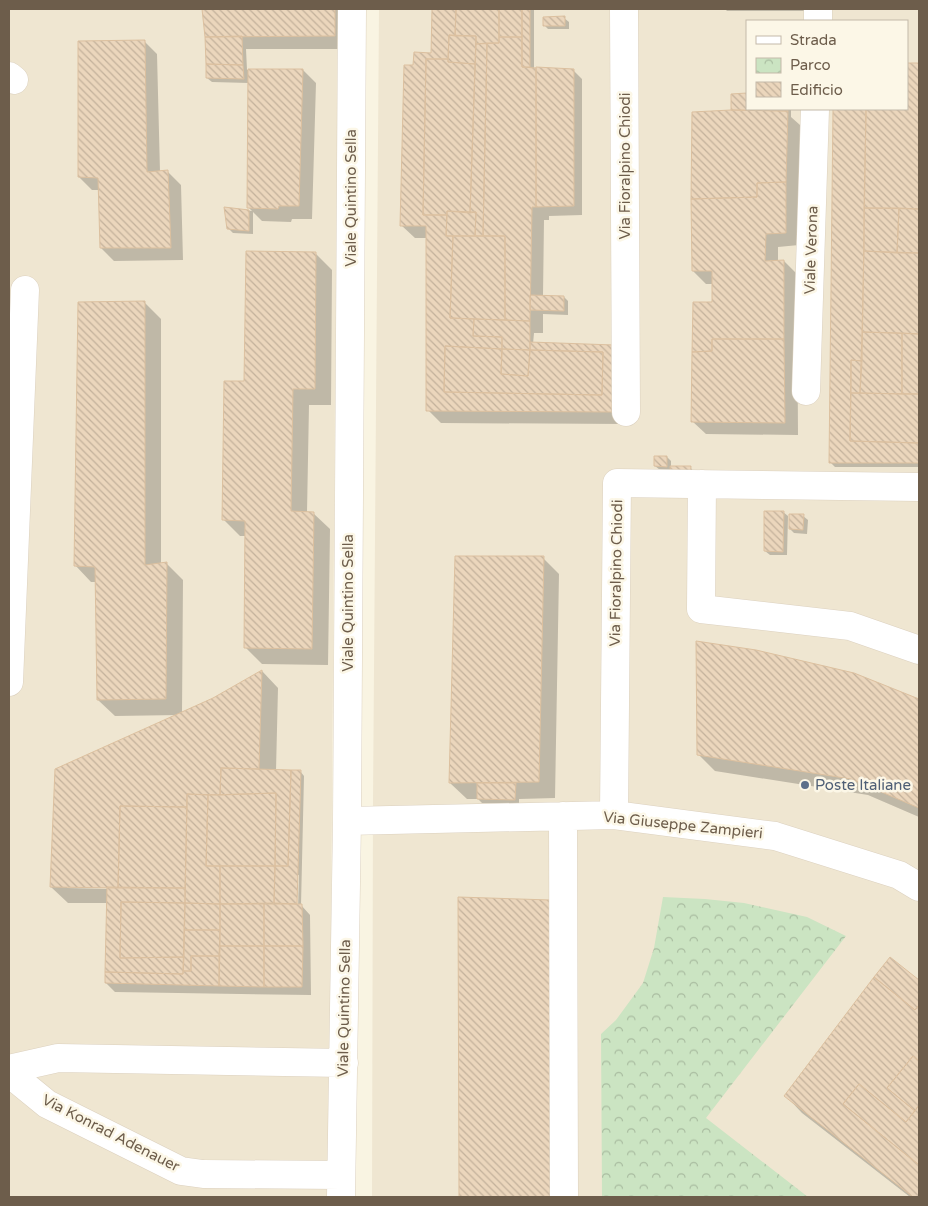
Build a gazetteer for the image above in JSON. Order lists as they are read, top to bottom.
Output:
{
  "streets": {
    "street": [
      "Via Fioralpino Chiodi",
      "Viale Quintino Sella",
      "Viale Verona",
      "Via Giuseppe Zampieri",
      "Via Konrad Adenauer"
    ]
  },
  "crossings": [
    ["Via Fioralpino Chiodi", "Via Giuseppe Zampieri"],
    ["Viale Quintino Sella", "Via Giuseppe Zampieri"],
    ["Viale Quintino Sella", "Via Konrad Adenauer"]
  ],
  "places": ["Poste Italiane"],
  "legend": ["Strada", "Parco", "Edificio"]
}
